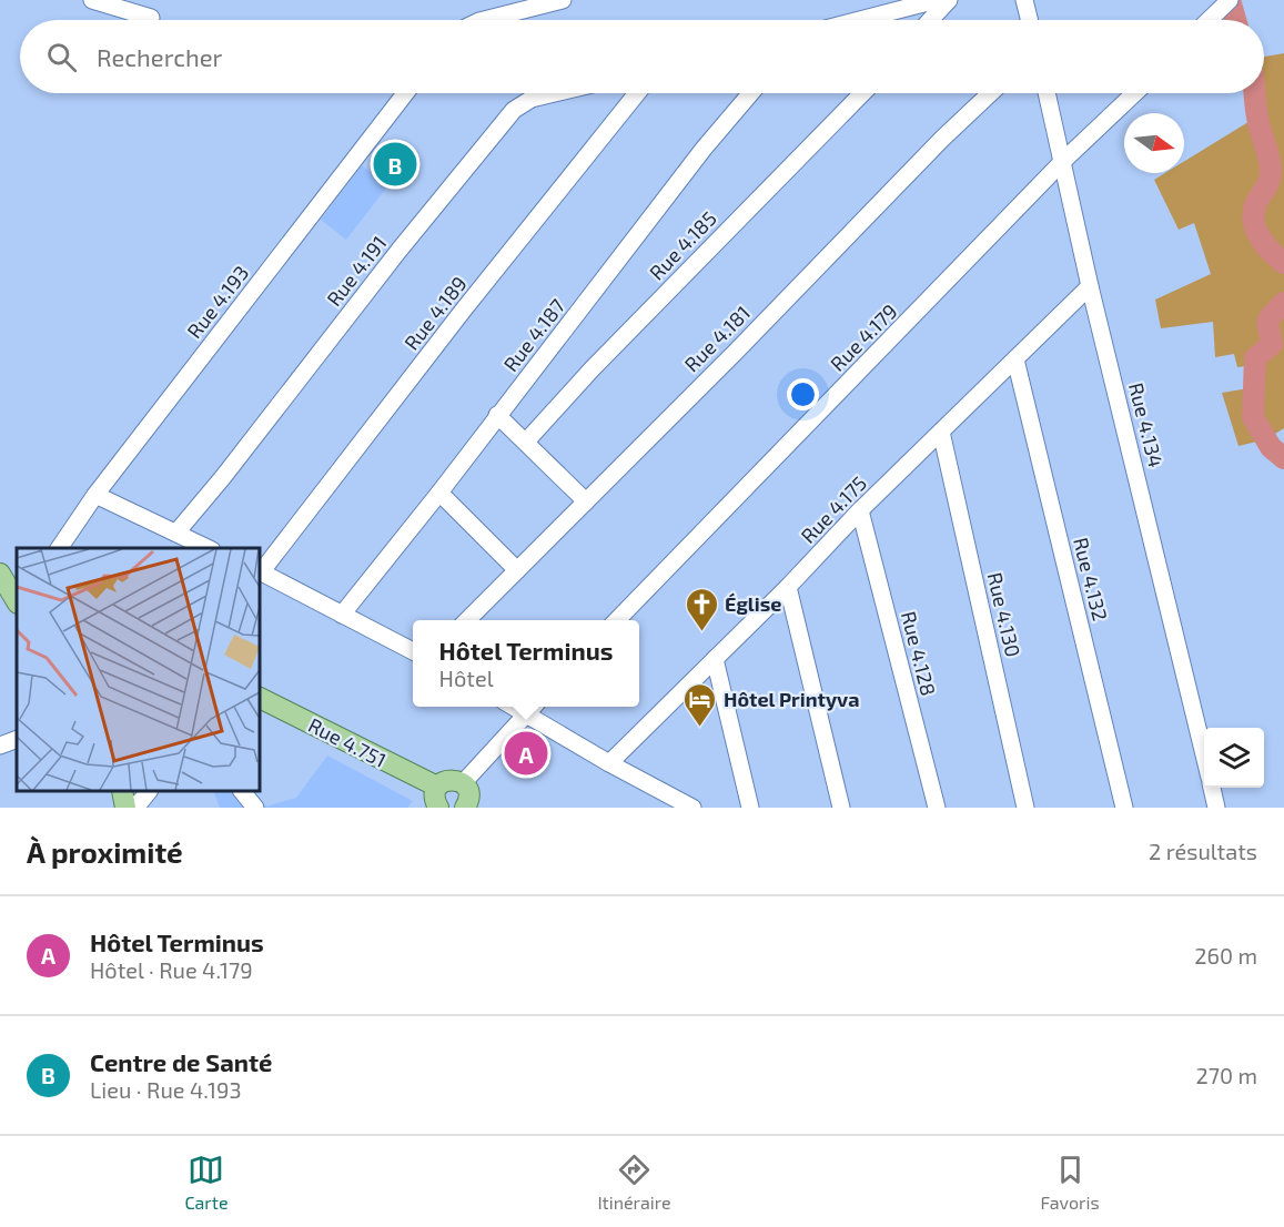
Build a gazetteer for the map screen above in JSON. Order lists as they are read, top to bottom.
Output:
{
  "streets": {
    "main road": ["Rue 4.751"],
    "street": [
      "Rue 4.185",
      "Rue 4.191",
      "Rue 4.193",
      "Rue 4.189",
      "Rue 4.187",
      "Rue 4.179",
      "Rue 4.181",
      "Rue 4.134",
      "Rue 4.175",
      "Rue 4.132",
      "Rue 4.130",
      "Rue 4.128"
    ]
  },
  "crossings": [
    ["Rue 4.179", "Rue 4.134"],
    ["Rue 4.134", "Rue 4.175"],
    ["Rue 4.175", "Rue 4.132"],
    ["Rue 4.175", "Rue 4.130"],
    ["Rue 4.175", "Rue 4.128"]
  ],
  "places": {
    "church": ["Église"],
    "hotel": ["Hôtel Printyva"]
  },
  "north": "right",
  "page": {
    "search": "Rechercher",
    "pins": ["B", "A"],
    "popup": ["Hôtel Terminus", "Hôtel"],
    "heading": ["À proximité", "2 résultats"],
    "list": [
      {
        "mark": "A",
        "name": "Hôtel Terminus",
        "note": "Hôtel · Rue 4.179",
        "value": "260 m"
      },
      {
        "mark": "B",
        "name": "Centre de Santé",
        "note": "Lieu · Rue 4.193",
        "value": "270 m"
      }
    ],
    "nav": ["Carte", "Itinéraire", "Favoris"]
  }
}
